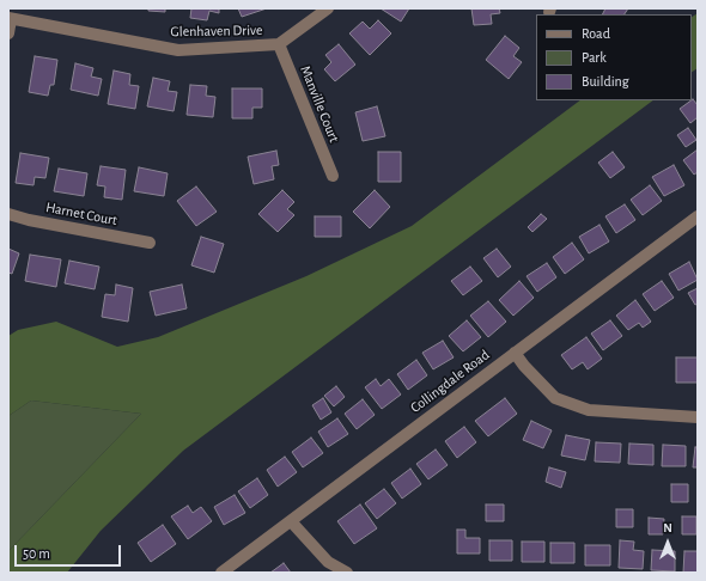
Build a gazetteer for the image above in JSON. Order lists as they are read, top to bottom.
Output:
{
  "streets": {
    "street": [
      "Glenhaven Drive",
      "Manville Court",
      "Harnet Court",
      "Collingdale Road"
    ]
  },
  "crossings": [
    ["Glenhaven Drive", "Manville Court"]
  ],
  "legend": ["Road", "Park", "Building"],
  "scale_bar": "50 m",
  "north": "top"
}
